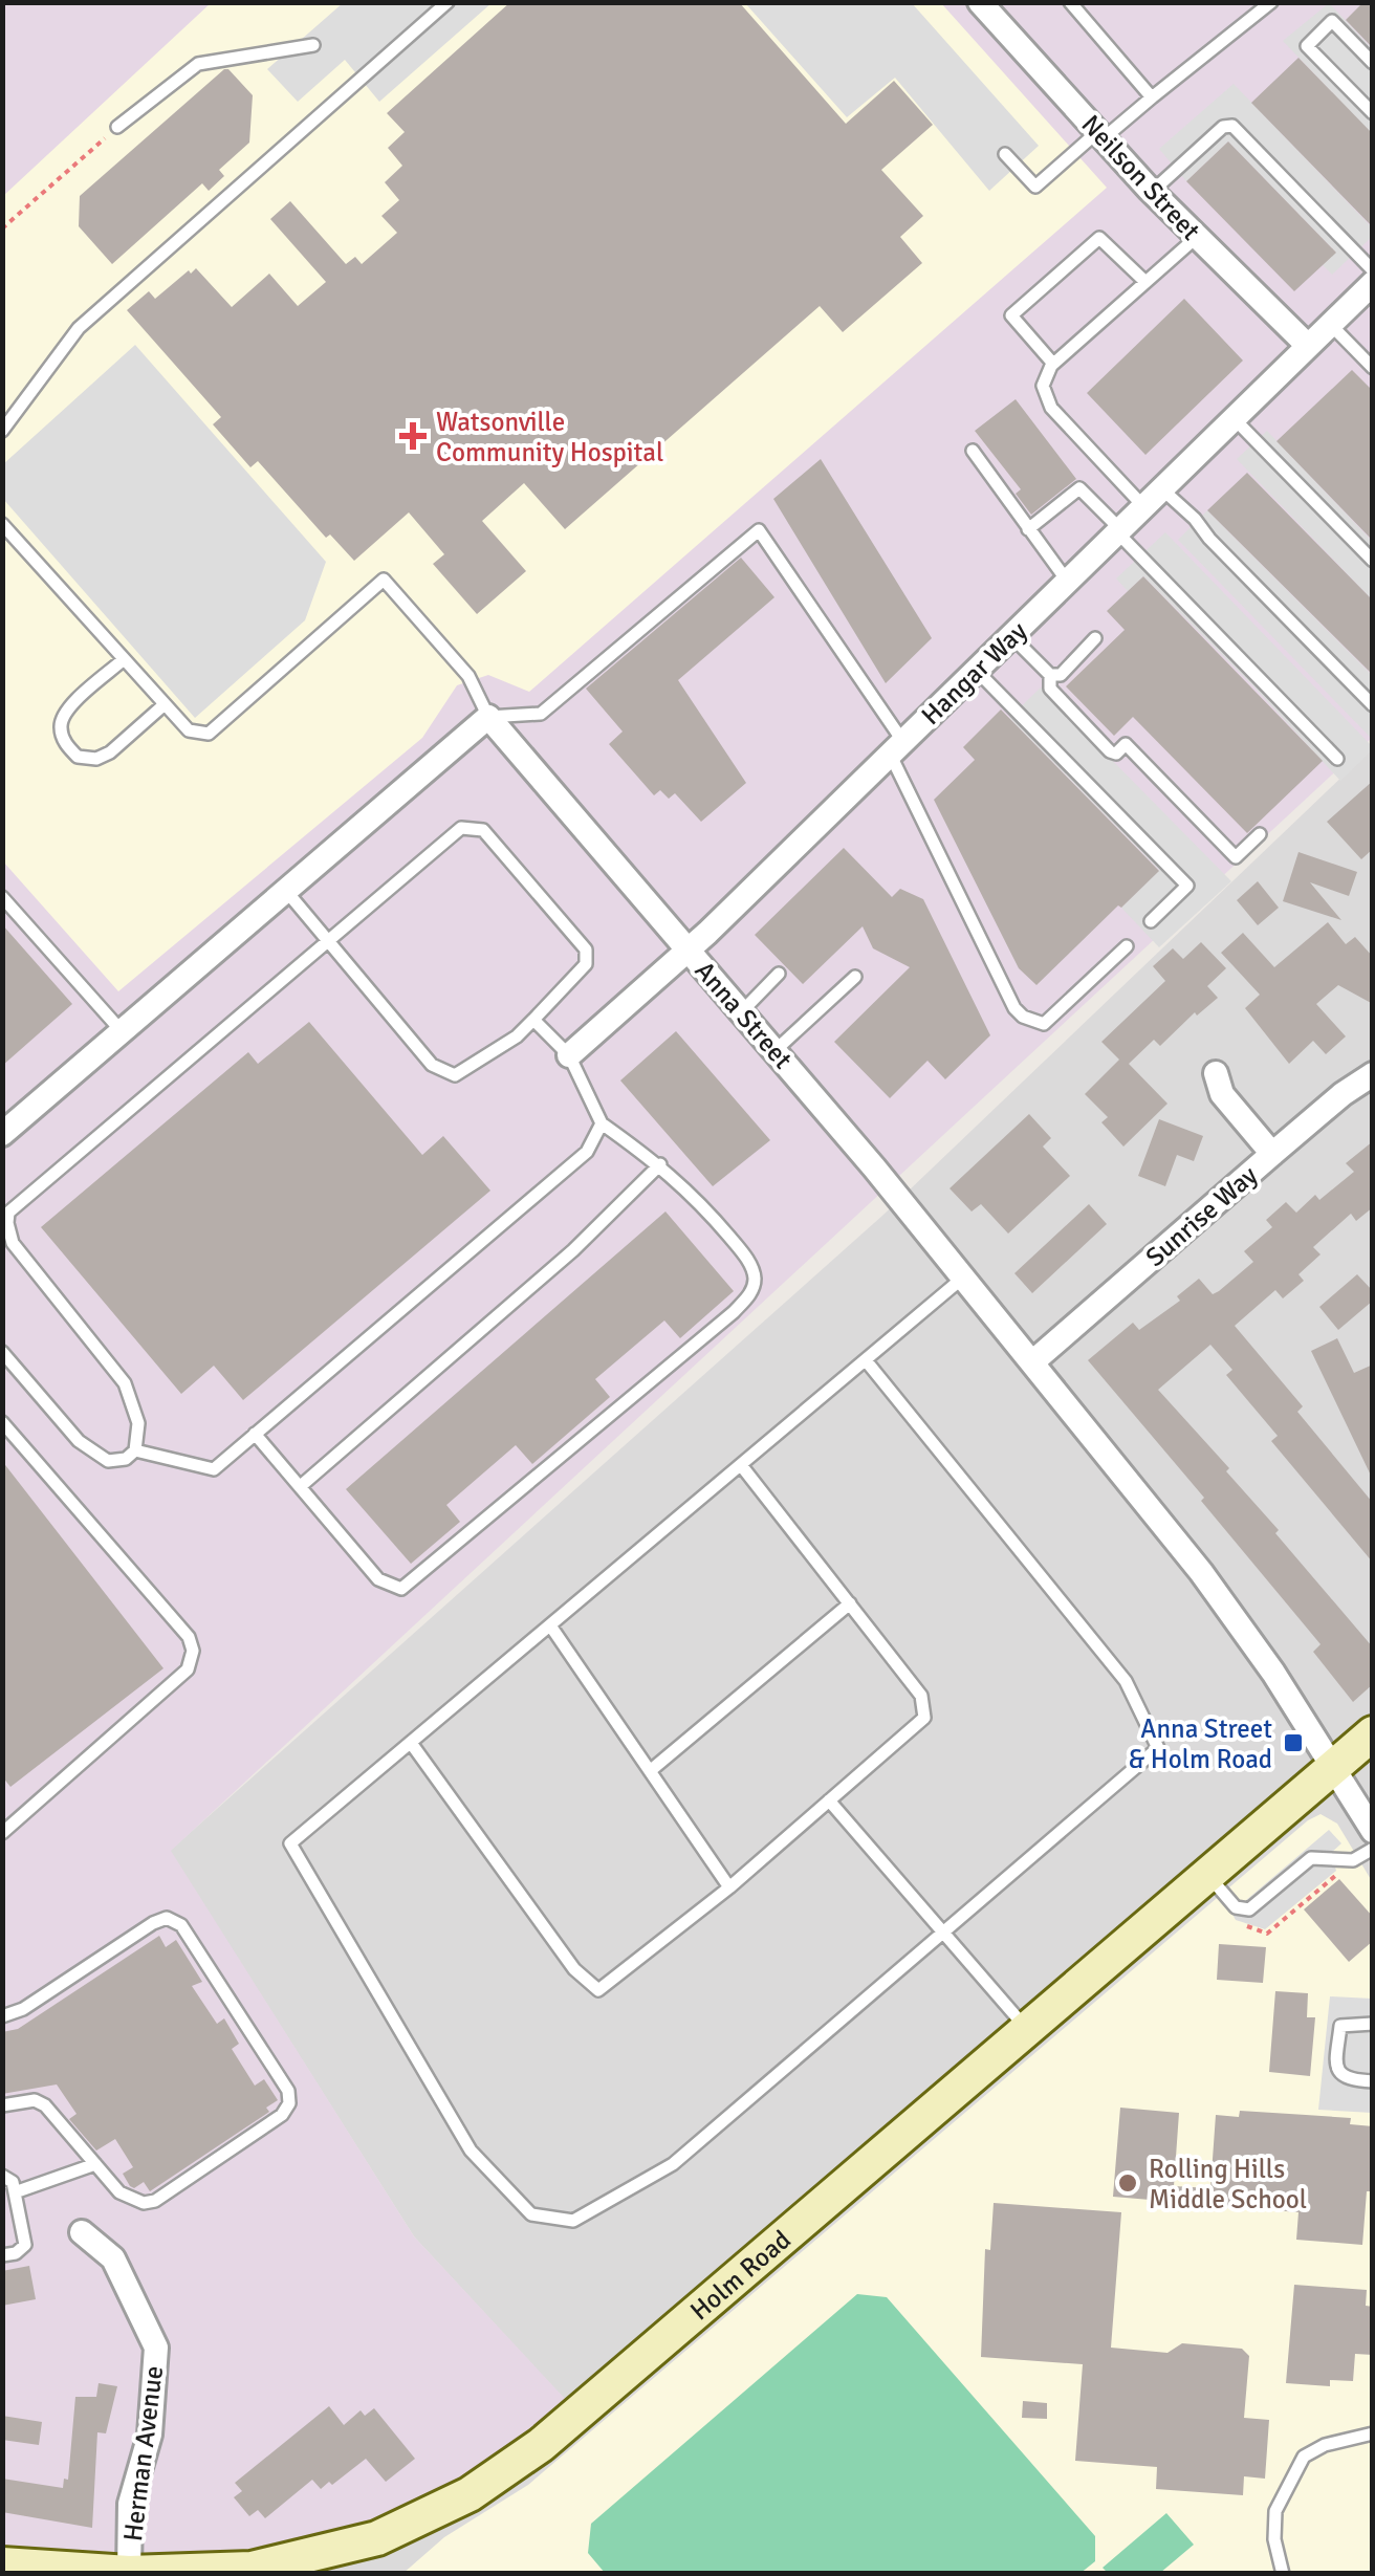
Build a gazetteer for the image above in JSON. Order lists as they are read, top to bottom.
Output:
{
  "streets": {
    "street": [
      "Neilson Street",
      "Hangar Way",
      "Anna Street",
      "Sunrise Way",
      "Holm Road",
      "Herman Avenue"
    ]
  },
  "crossings": [
    ["Neilson Street", "Hangar Way"],
    ["Hangar Way", "Anna Street"],
    ["Anna Street", "Sunrise Way"],
    ["Anna Street", "Holm Road"],
    ["Holm Road", "Herman Avenue"]
  ],
  "places": {
    "health": ["Watsonville Community Hospital"],
    "transit": ["Anna Street & Holm Road"],
    "other": ["Rolling Hills Middle School"]
  }
}
